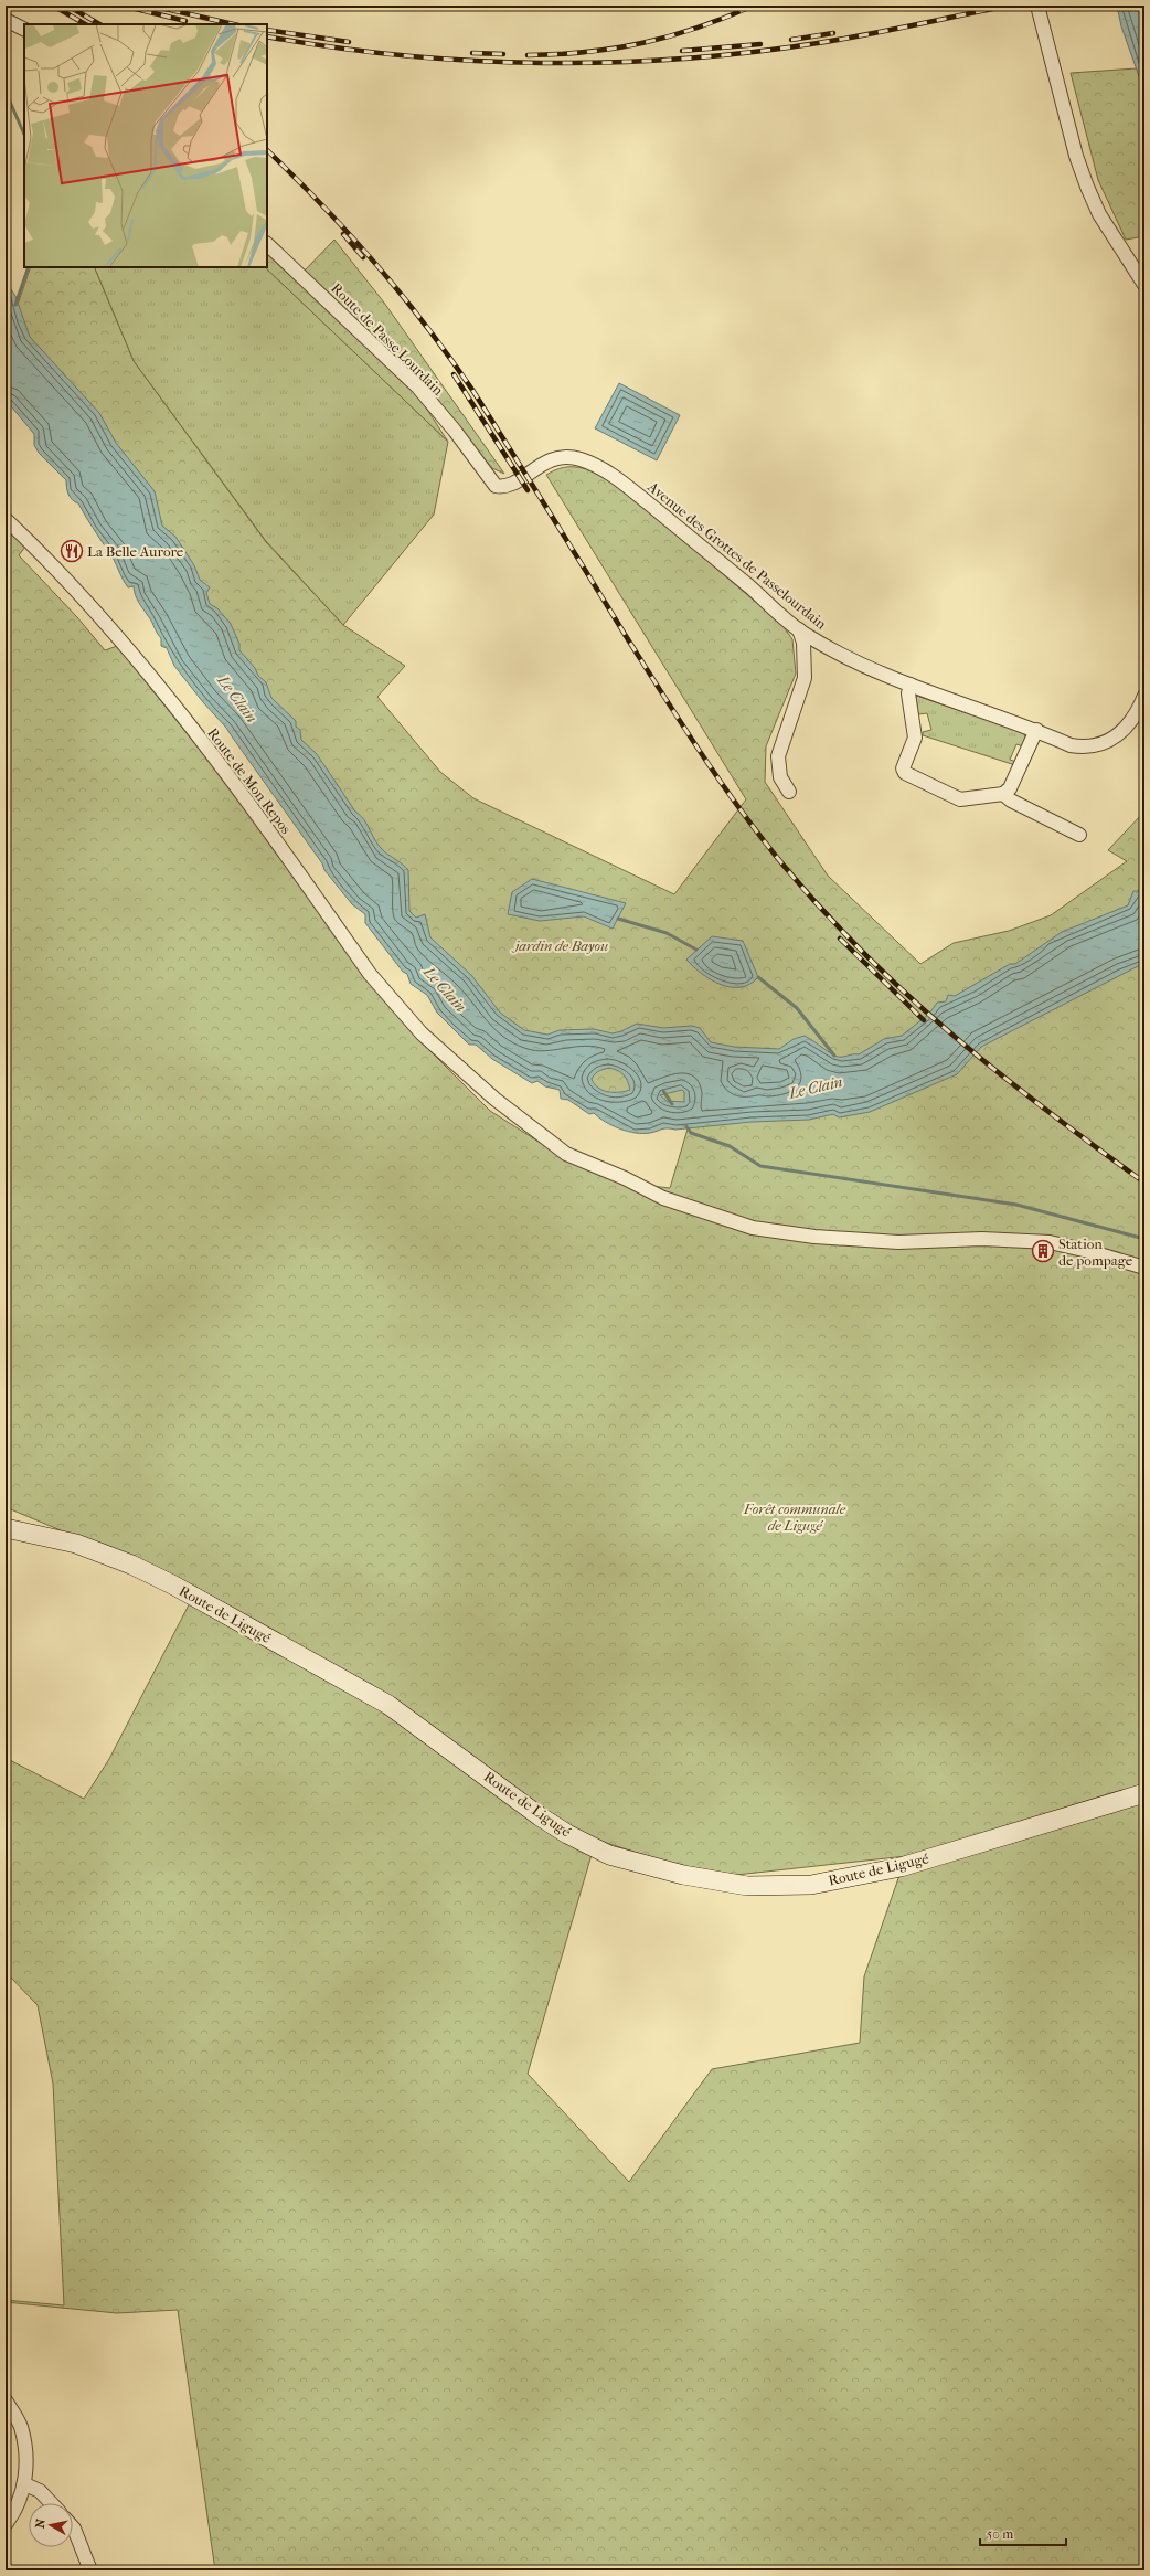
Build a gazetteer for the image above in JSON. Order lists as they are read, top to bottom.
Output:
{
  "streets": {
    "street": [
      "Route de Passe Lourdain",
      "Avenue des Grottes de Passelourdain",
      "Route de Mon Repos",
      "Route de Ligugé"
    ]
  },
  "crossings": [
    ["Route de Passe Lourdain", "Avenue des Grottes de Passelourdain"]
  ],
  "water": ["Le Clain"],
  "parks": ["jardin de Bayou", "Forêt communale de Ligugé"],
  "places": {
    "restaurant": ["La Belle Aurore"],
    "building": ["Station de pompage"]
  },
  "scale_bar": "50 m",
  "north": "left"
}
